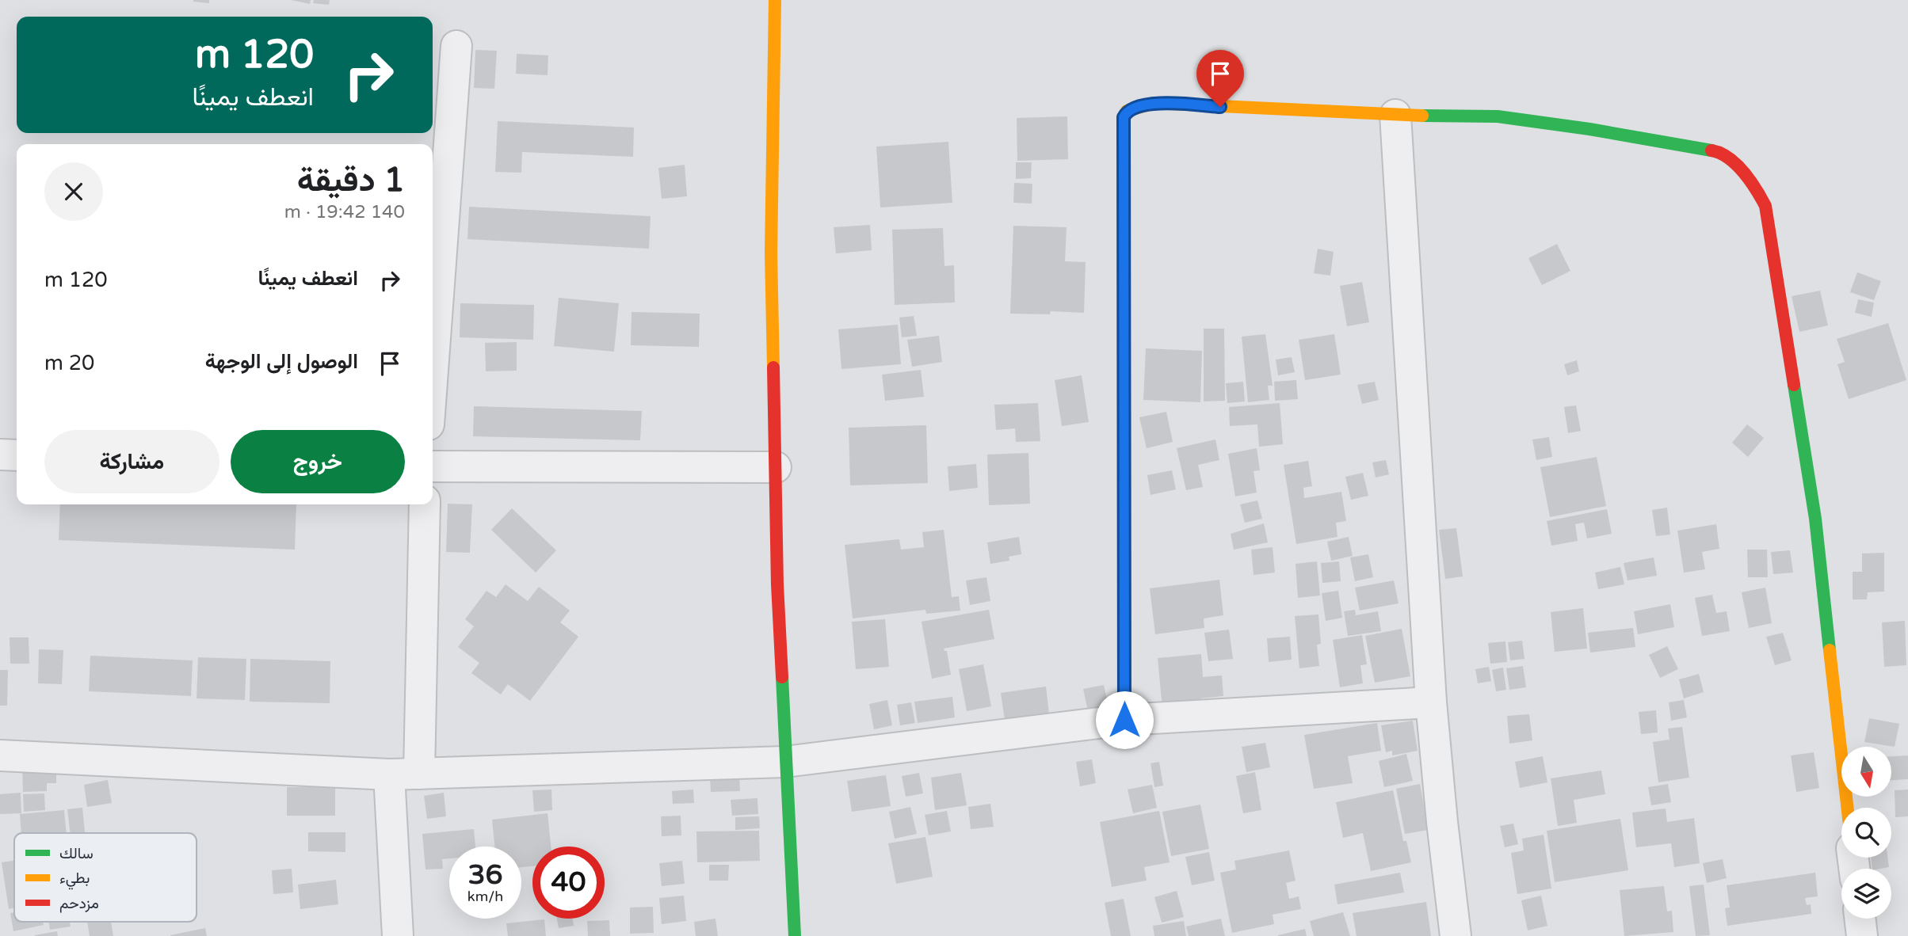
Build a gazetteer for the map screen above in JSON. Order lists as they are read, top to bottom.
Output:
{
  "legend": ["سالك", "بطيء", "مزدحم"],
  "north": "bottom",
  "page": {
    "turn": ["120 m", "انعطف يمينًا"],
    "heading": ["1 دقيقة", "140 m · 19:42"],
    "list": [
      {
        "name": "انعطف يمينًا",
        "value": "120 m"
      },
      {
        "name": "الوصول إلى الوجهة",
        "value": "20 m"
      }
    ],
    "buttons": ["خروج", "مشاركة"],
    "speed": "36 km/h",
    "limit": "40"
  }
}
